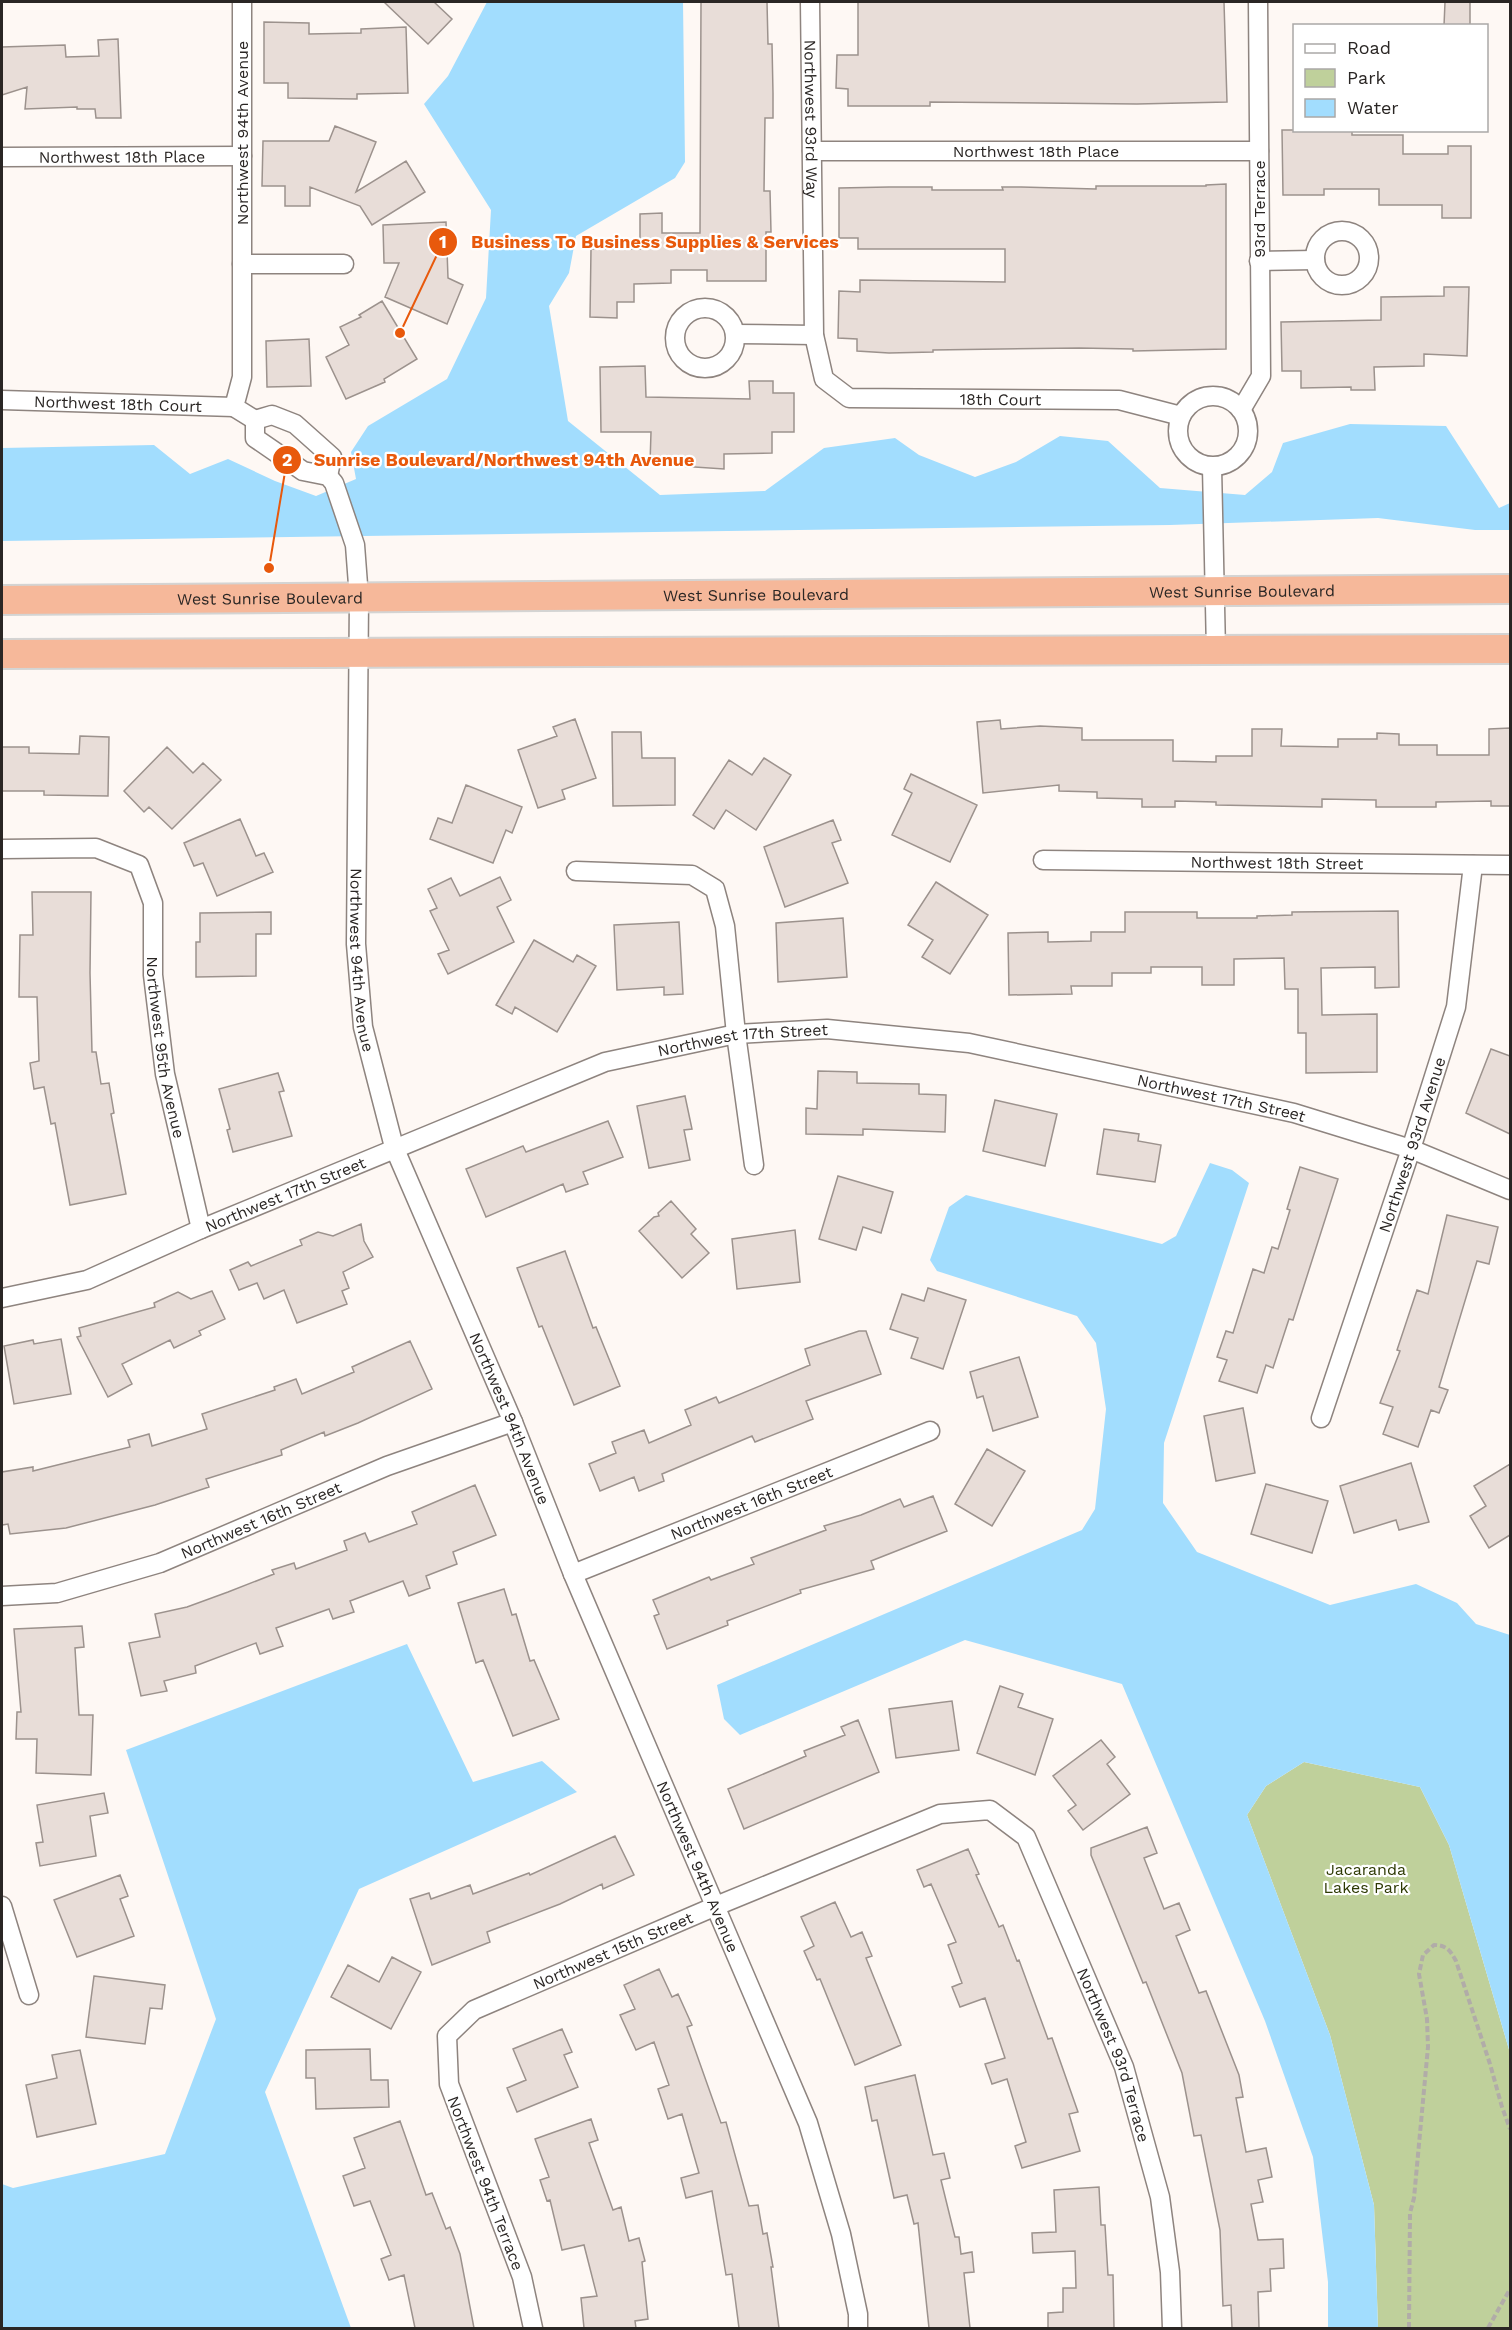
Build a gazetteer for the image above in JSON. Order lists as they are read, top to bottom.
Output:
{
  "streets": {
    "highway": ["West Sunrise Boulevard"],
    "street": [
      "Northwest 93rd Way",
      "Northwest 94th Avenue",
      "Northwest 18th Place",
      "93rd Terrace",
      "18th Court",
      "Northwest 18th Court",
      "Northwest 18th Street",
      "Northwest 17th Street",
      "Northwest 95th Avenue",
      "Northwest 93rd Avenue",
      "Northwest 16th Street",
      "Northwest 15th Street",
      "Northwest 93rd Terrace",
      "Northwest 94th Terrace"
    ]
  },
  "crossings": [
    ["Northwest 93rd Way", "Northwest 18th Place"],
    ["Northwest 93rd Way", "18th Court"],
    ["Northwest 94th Avenue", "Northwest 18th Place"],
    ["Northwest 94th Avenue", "Northwest 18th Court"],
    ["Northwest 94th Avenue", "West Sunrise Boulevard"],
    ["Northwest 94th Avenue", "Northwest 17th Street"],
    ["Northwest 94th Avenue", "Northwest 16th Street"],
    ["Northwest 94th Avenue", "Northwest 15th Street"],
    ["Northwest 18th Place", "93rd Terrace"],
    ["93rd Terrace", "18th Court"],
    ["Northwest 18th Street", "Northwest 93rd Avenue"],
    ["Northwest 17th Street", "Northwest 95th Avenue"],
    ["Northwest 17th Street", "Northwest 93rd Avenue"],
    ["Northwest 15th Street", "Northwest 93rd Terrace"],
    ["Northwest 15th Street", "Northwest 94th Terrace"]
  ],
  "parks": ["Jacaranda Lakes Park"],
  "places": ["Business To Business Supplies & Services", "Sunrise Boulevard/Northwest 94th Avenue"],
  "legend": ["Road", "Park", "Water"]
}
